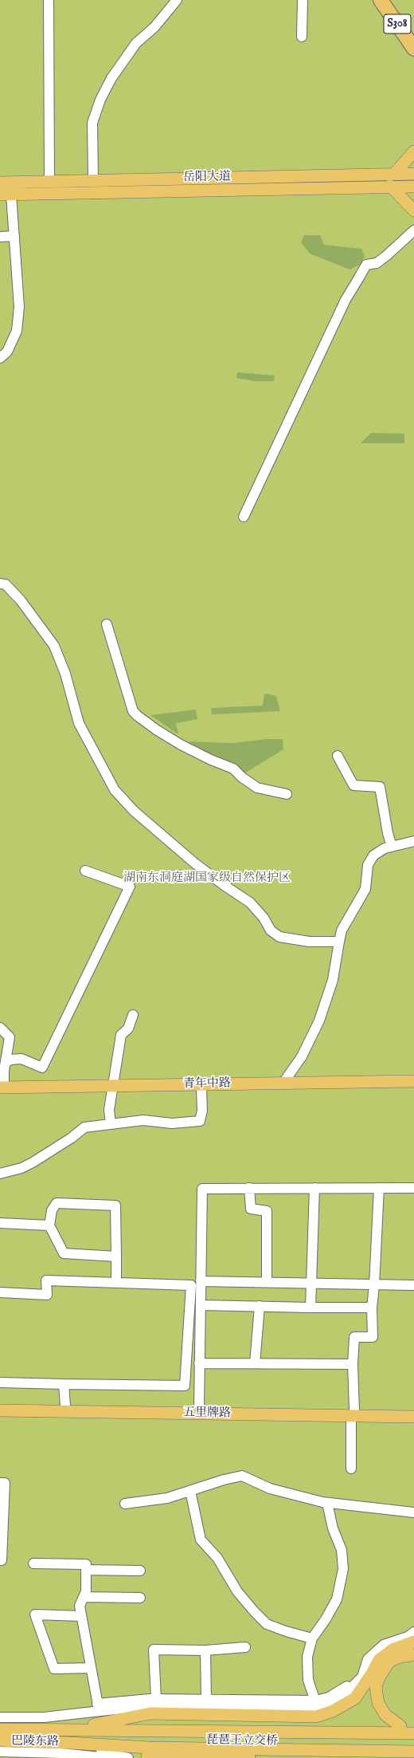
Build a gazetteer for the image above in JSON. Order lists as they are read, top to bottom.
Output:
{
  "streets": {
    "highway": ["S308"],
    "main road": [
      "岳阳大道",
      "青年中路",
      "五里牌路",
      "琵琶王立交桥",
      "巴陵东路"
    ]
  },
  "crossings": [
    ["琵琶王立交桥", "巴陵东路"]
  ],
  "parks": ["湖南东洞庭湖国家级自然保护区"]
}
